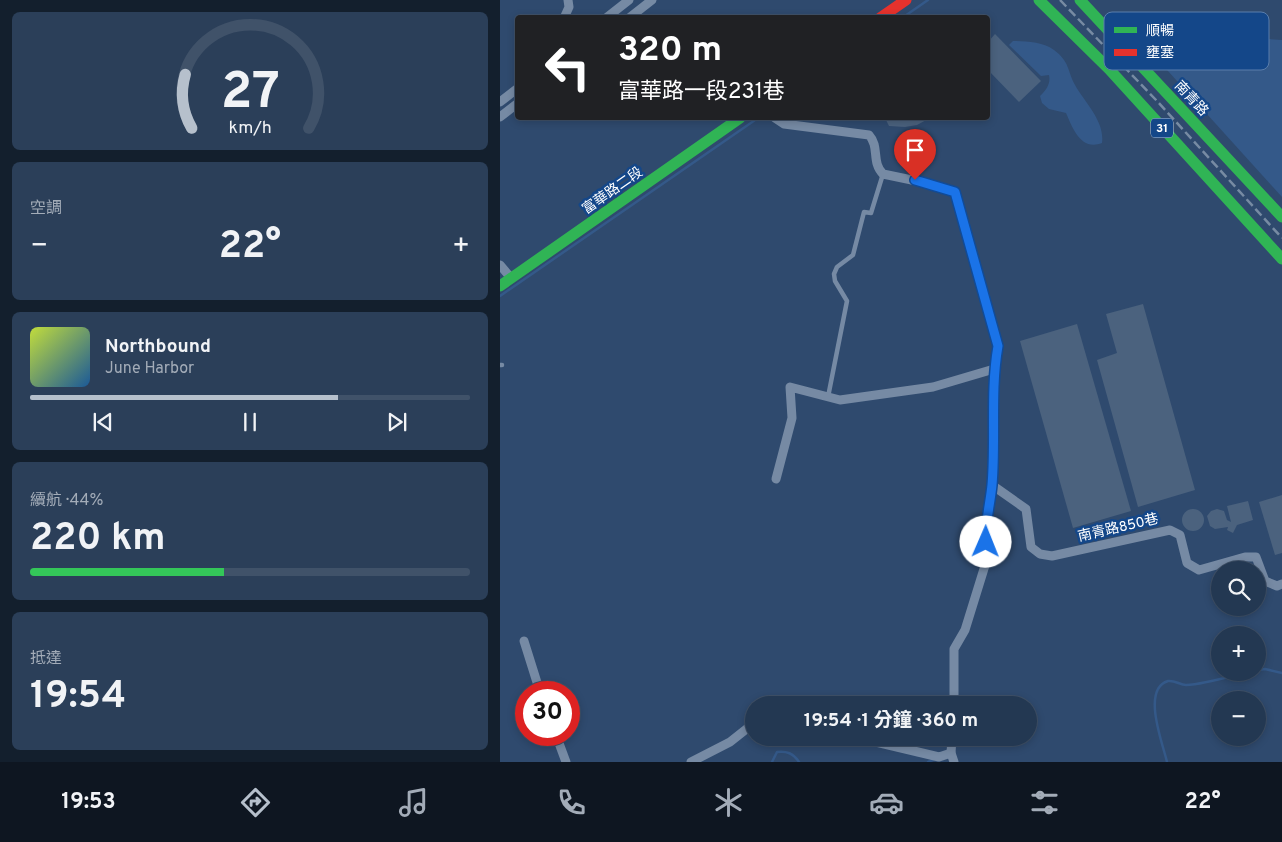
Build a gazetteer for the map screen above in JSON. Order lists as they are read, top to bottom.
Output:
{
  "streets": {
    "main road": ["南青路", "31", "富華路二段"],
    "street": ["南青路850巷"]
  },
  "legend": ["順暢", "壅塞"],
  "page": {
    "turn": ["320 m", "富華路一段231巷"],
    "tile": [
      "空調",
      ["續航 · 44%", "220 km"],
      ["抵達", "19:54"]
    ],
    "heat": ["−", "22°", "+"],
    "song": ["Northbound", "June Harbor"],
    "map_buttons": ["+", "−"],
    "limit": "30",
    "trip": "19:54 · 1 分鐘 · 360 m",
    "tabs": ["19:53", "22°"],
    "gauge": ["27", "km/h"]
  }
}
